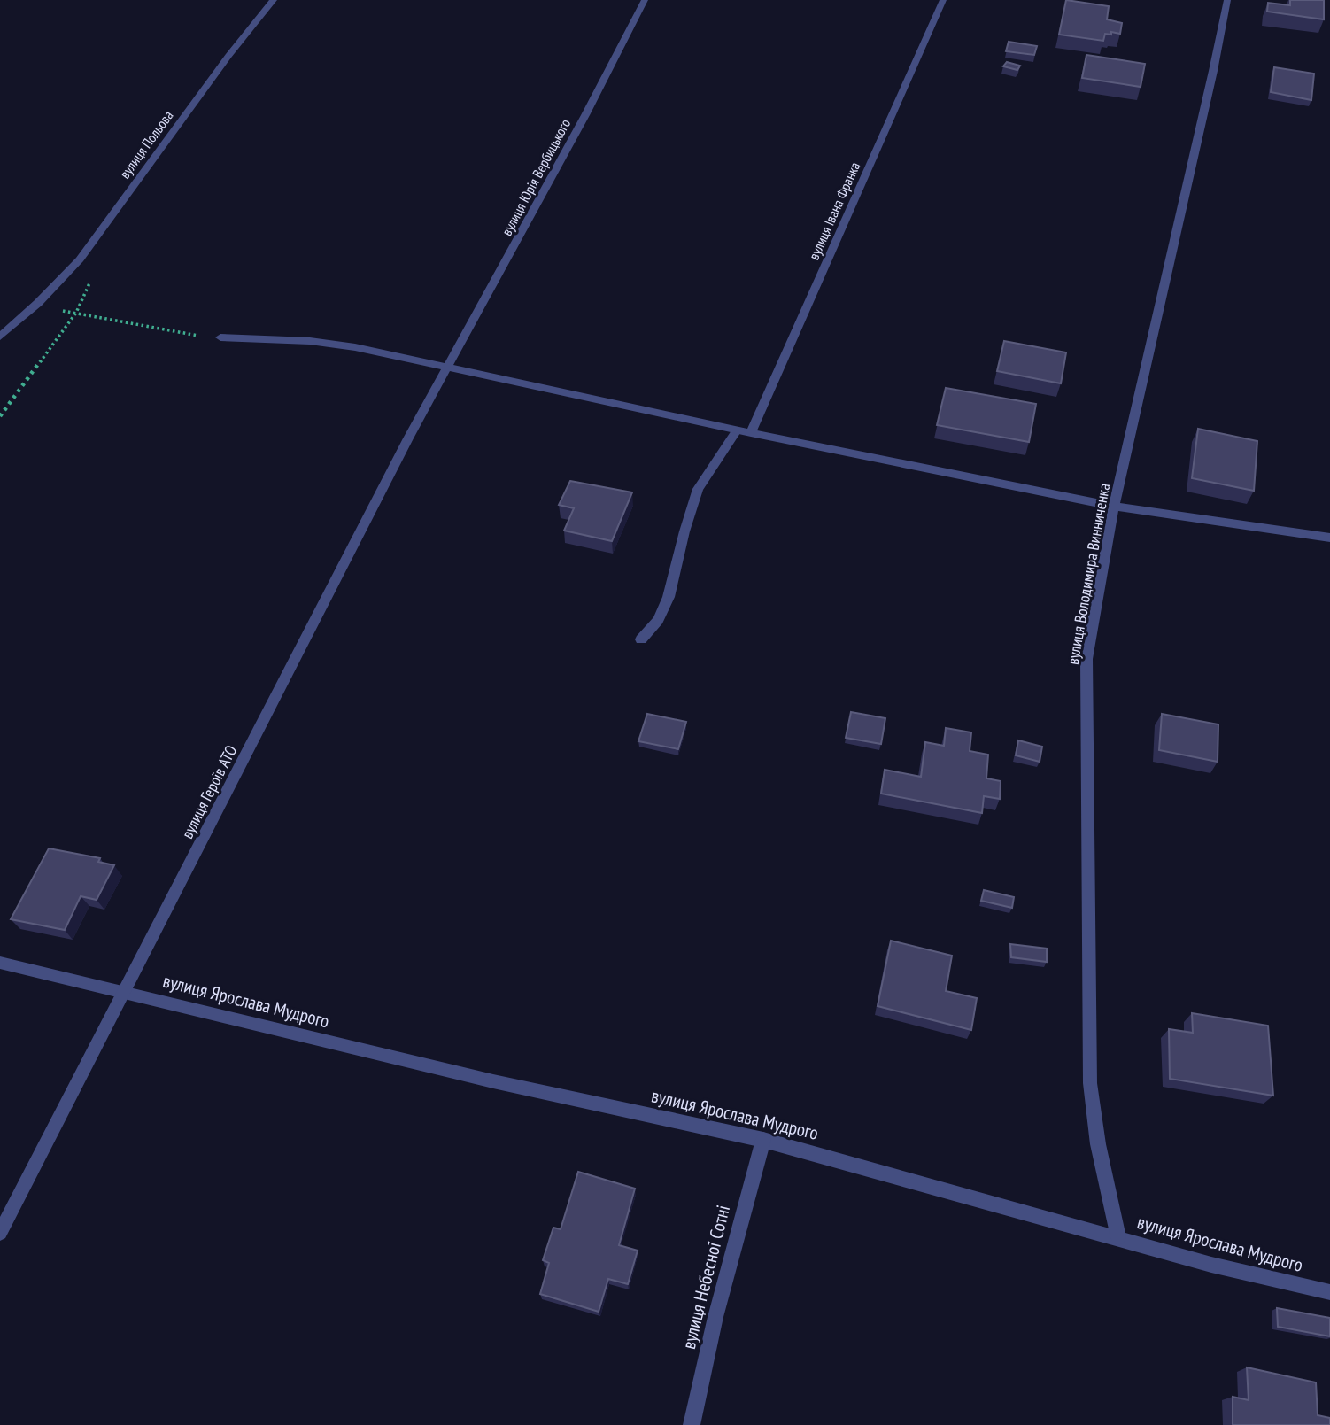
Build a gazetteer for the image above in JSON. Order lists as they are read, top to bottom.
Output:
{
  "streets": {
    "street": [
      "вулиця Польова",
      "вулиця Юрія Вербицького",
      "вулиця Івана Франка",
      "вулиця Володимира Винниченка",
      "вулиця Героїв АТО",
      "вулиця Ярослава Мудрого",
      "вулиця Небесної Сотні"
    ]
  },
  "crossings": [
    ["вулиця Юрія Вербицького", "вулиця Героїв АТО"],
    ["вулиця Володимира Винниченка", "вулиця Ярослава Мудрого"],
    ["вулиця Героїв АТО", "вулиця Ярослава Мудрого"],
    ["вулиця Ярослава Мудрого", "вулиця Небесної Сотні"]
  ]
}
